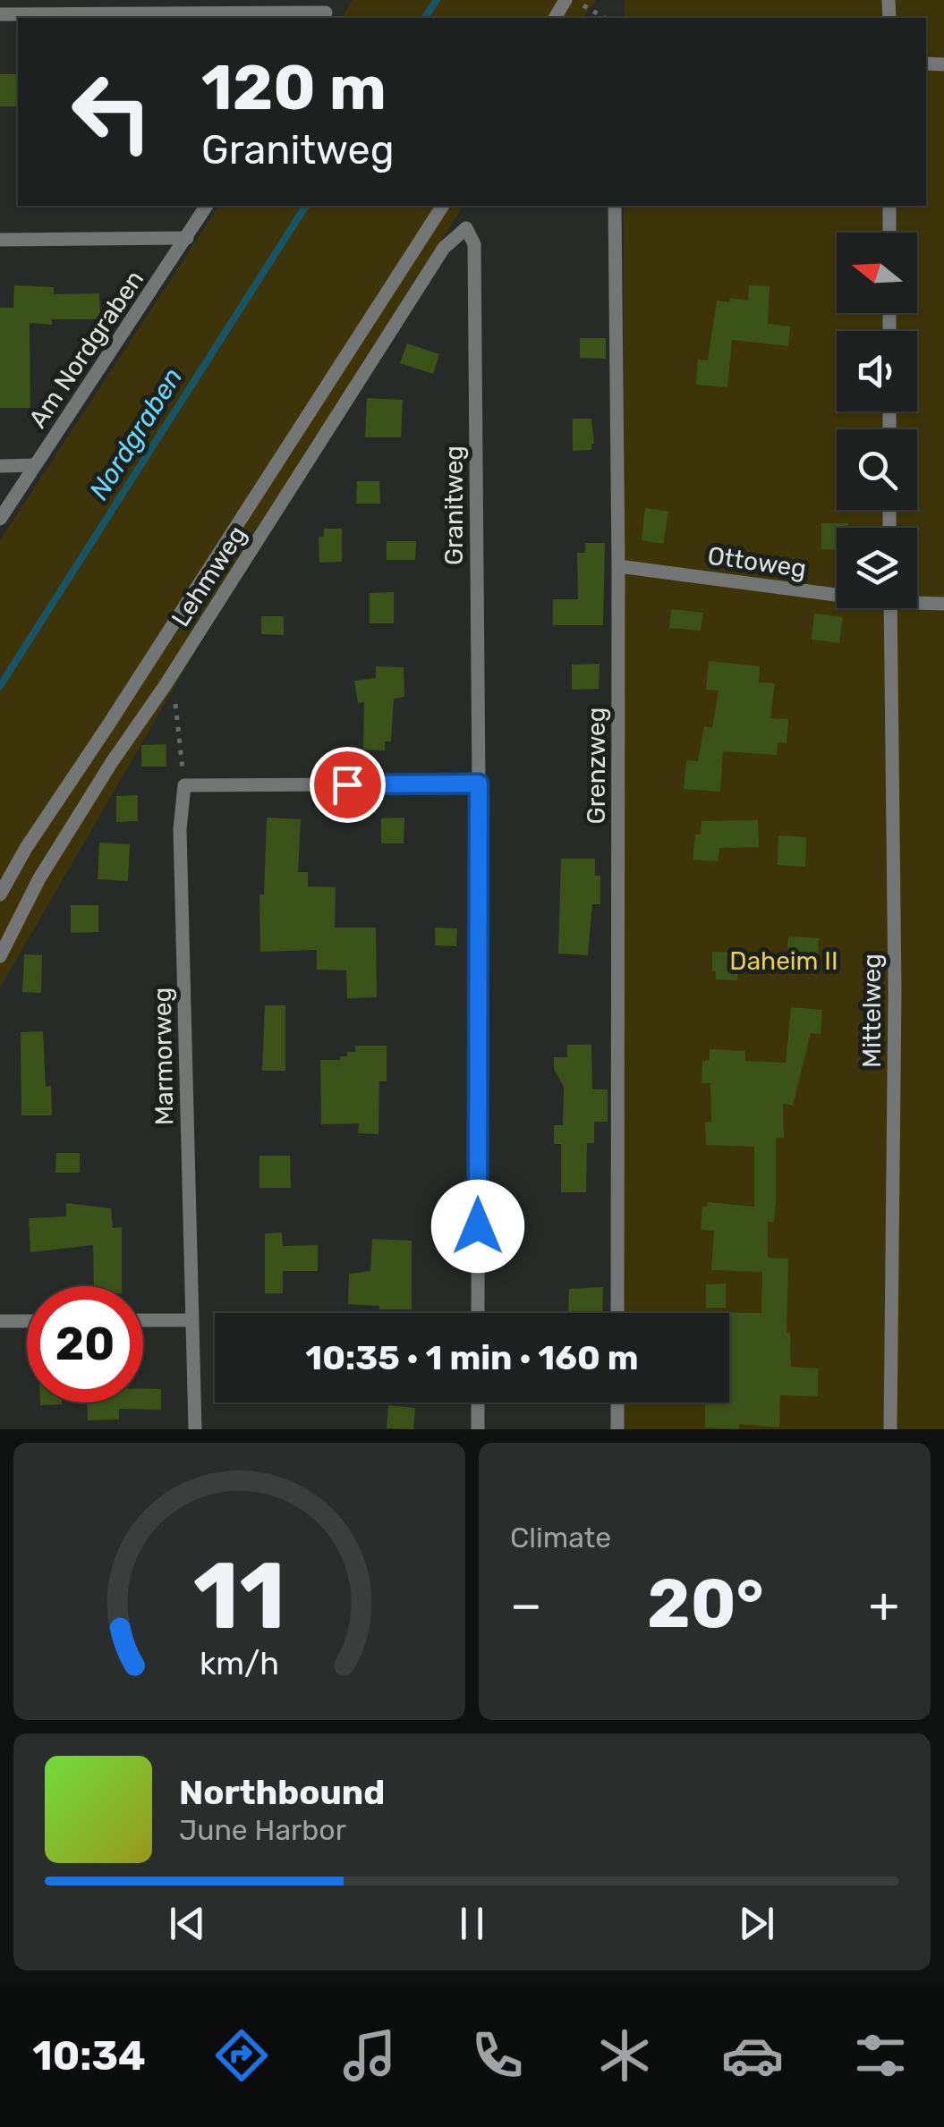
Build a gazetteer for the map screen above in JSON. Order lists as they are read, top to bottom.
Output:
{
  "streets": {
    "lane": [
      "Am Nordgraben",
      "Granitweg",
      "Ottoweg",
      "Lehmweg",
      "Grenzweg",
      "Mittelweg",
      "Marmorweg"
    ]
  },
  "crossings": [
    ["Granitweg", "Lehmweg"],
    ["Ottoweg", "Grenzweg"]
  ],
  "water": ["Nordgraben"],
  "parks": ["Daheim II"],
  "north": "left",
  "page": {
    "turn": ["120 m", "Granitweg"],
    "limit": "20",
    "trip": "10:35 · 1 min · 160 m",
    "tile": "Climate",
    "heat": ["−", "20°", "+"],
    "song": ["Northbound", "June Harbor"],
    "tabs": "10:34",
    "gauge": ["11", "km/h"]
  }
}
